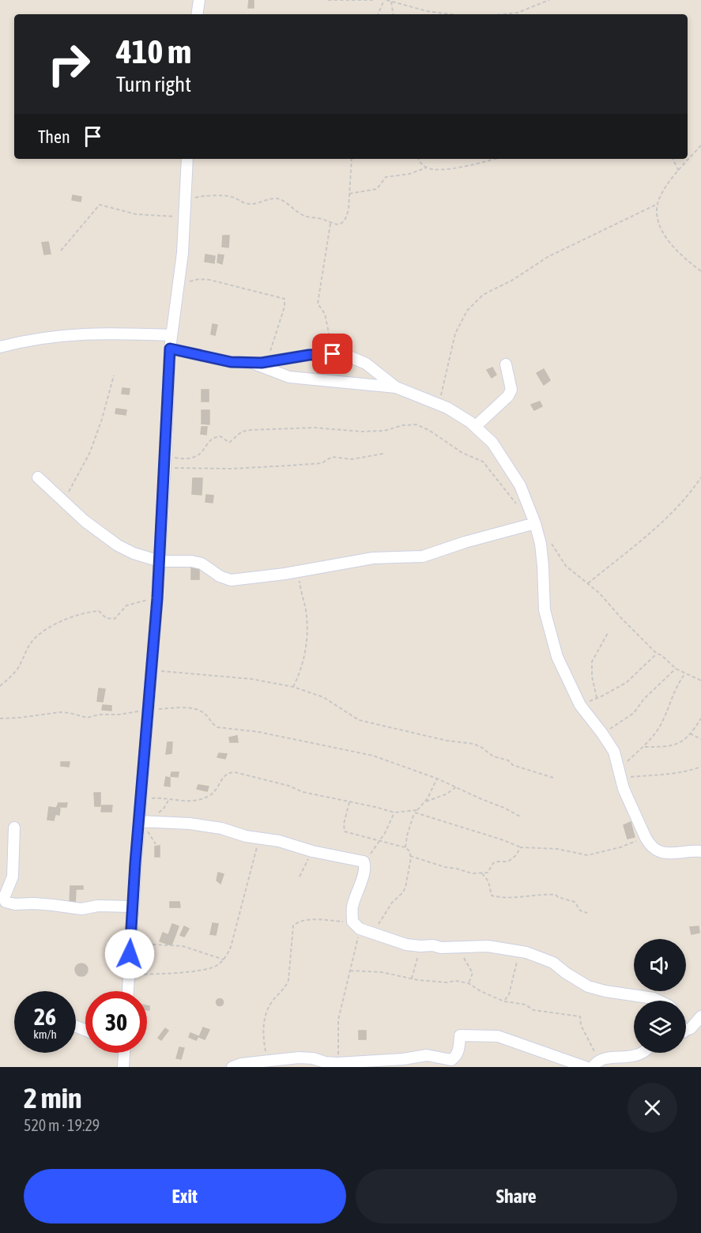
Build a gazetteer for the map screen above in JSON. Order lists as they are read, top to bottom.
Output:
{
  "page": {
    "turn": ["410 m", "Turn right"],
    "then": "Then",
    "speed": "26 km/h",
    "limit": "30",
    "heading": ["2 min", "520 m · 19:29"],
    "buttons": ["Exit", "Share"]
  }
}
